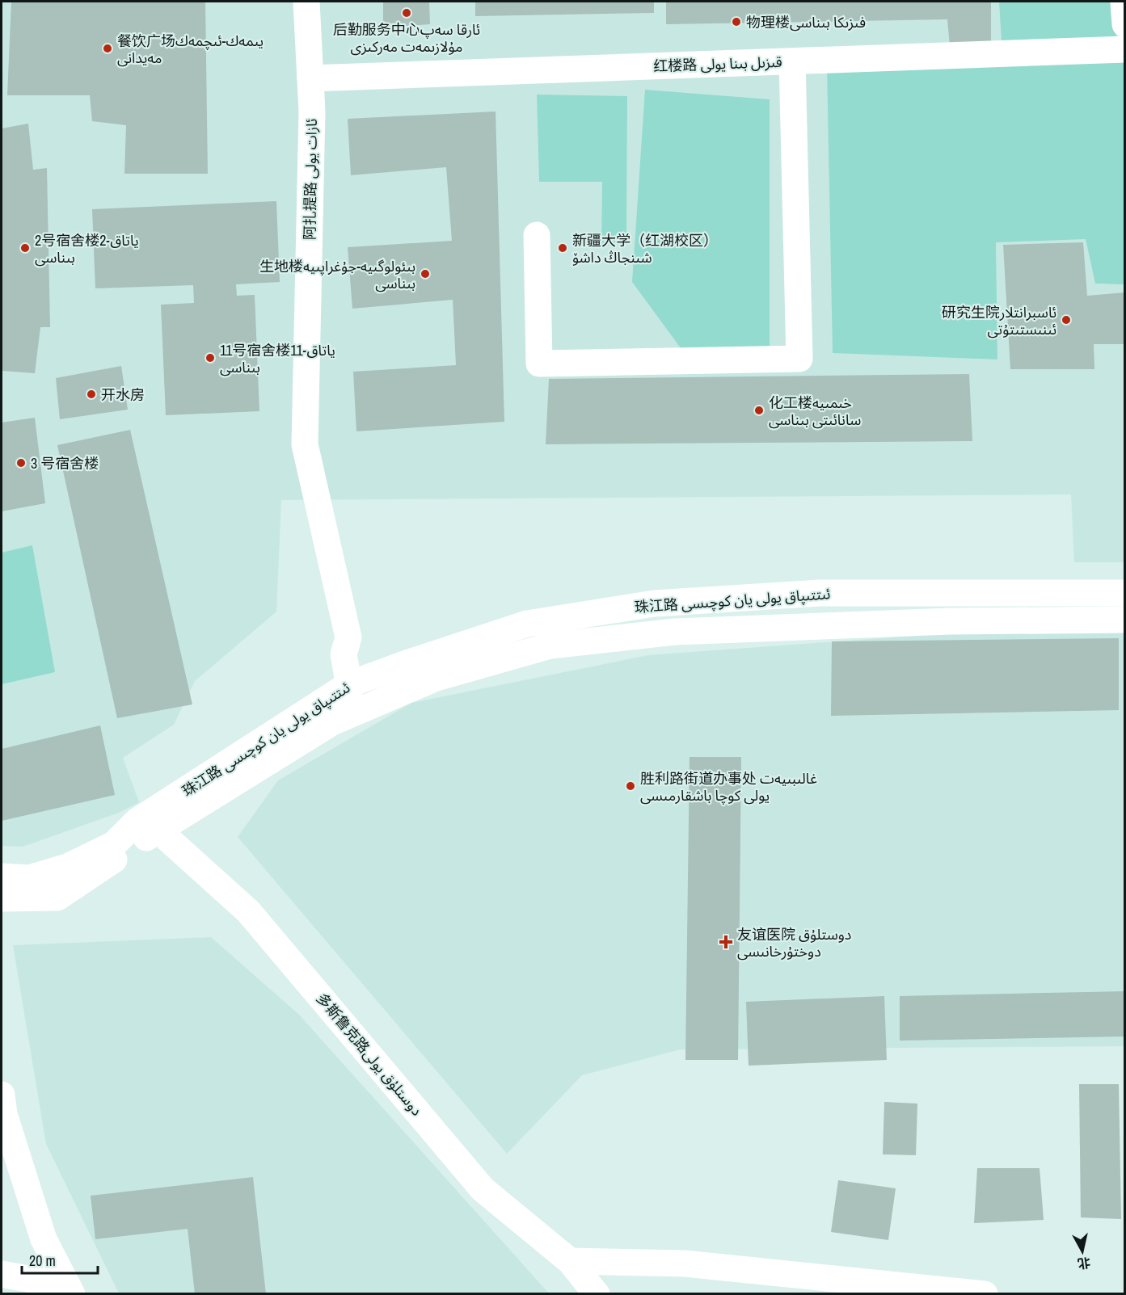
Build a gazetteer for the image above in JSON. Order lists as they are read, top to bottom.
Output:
{
  "streets": {
    "street": [
      "红楼路 قىزىل بىنا يولى",
      "阿扎提路 ئازات يولى",
      "珠江路 ئىتتىپاق يولى يان كوچىسى",
      "多斯鲁克路دوستلۇق يولى"
    ]
  },
  "crossings": [
    ["红楼路 قىزىل بىنا يولى", "阿扎提路 ئازات يولى"],
    ["阿扎提路 ئازات يولى", "珠江路 ئىتتىپاق يولى يان كوچىسى"],
    ["珠江路 ئىتتىپاق يولى يان كوچىسى", "多斯鲁克路دوستلۇق يولى"]
  ],
  "places": {
    "other": [
      "后勤服务中心ئارقا سەپ مۇلازىمەت مەركىزى",
      "物理楼فىزىكا بىناسى",
      "餐饮广场يىمەك-ئىچمەك مەيدانى",
      "2号宿舍楼2-ياتاق بىناسى",
      "新疆大学（红湖校区） شىنجاڭ داشۆ",
      "生地楼بىئولوگىيە-جۇغراپىيە بىناسى",
      "研究生院ئاسبرانتلار ئىنىستىتۇتى",
      "11号宿舍楼11-ياتاق بىناسى",
      "开水房",
      "化工楼خىمىيە سانائىتى بىناسى",
      "3 号宿舍楼",
      "胜利路街道办事处 غالىبىيەت يولى كوچا باشقارمىسى"
    ],
    "health": ["友谊医院 دوستلۇق دوختۇرخانىسى"]
  },
  "scale_bar": "20 m",
  "north": "bottom"
}
